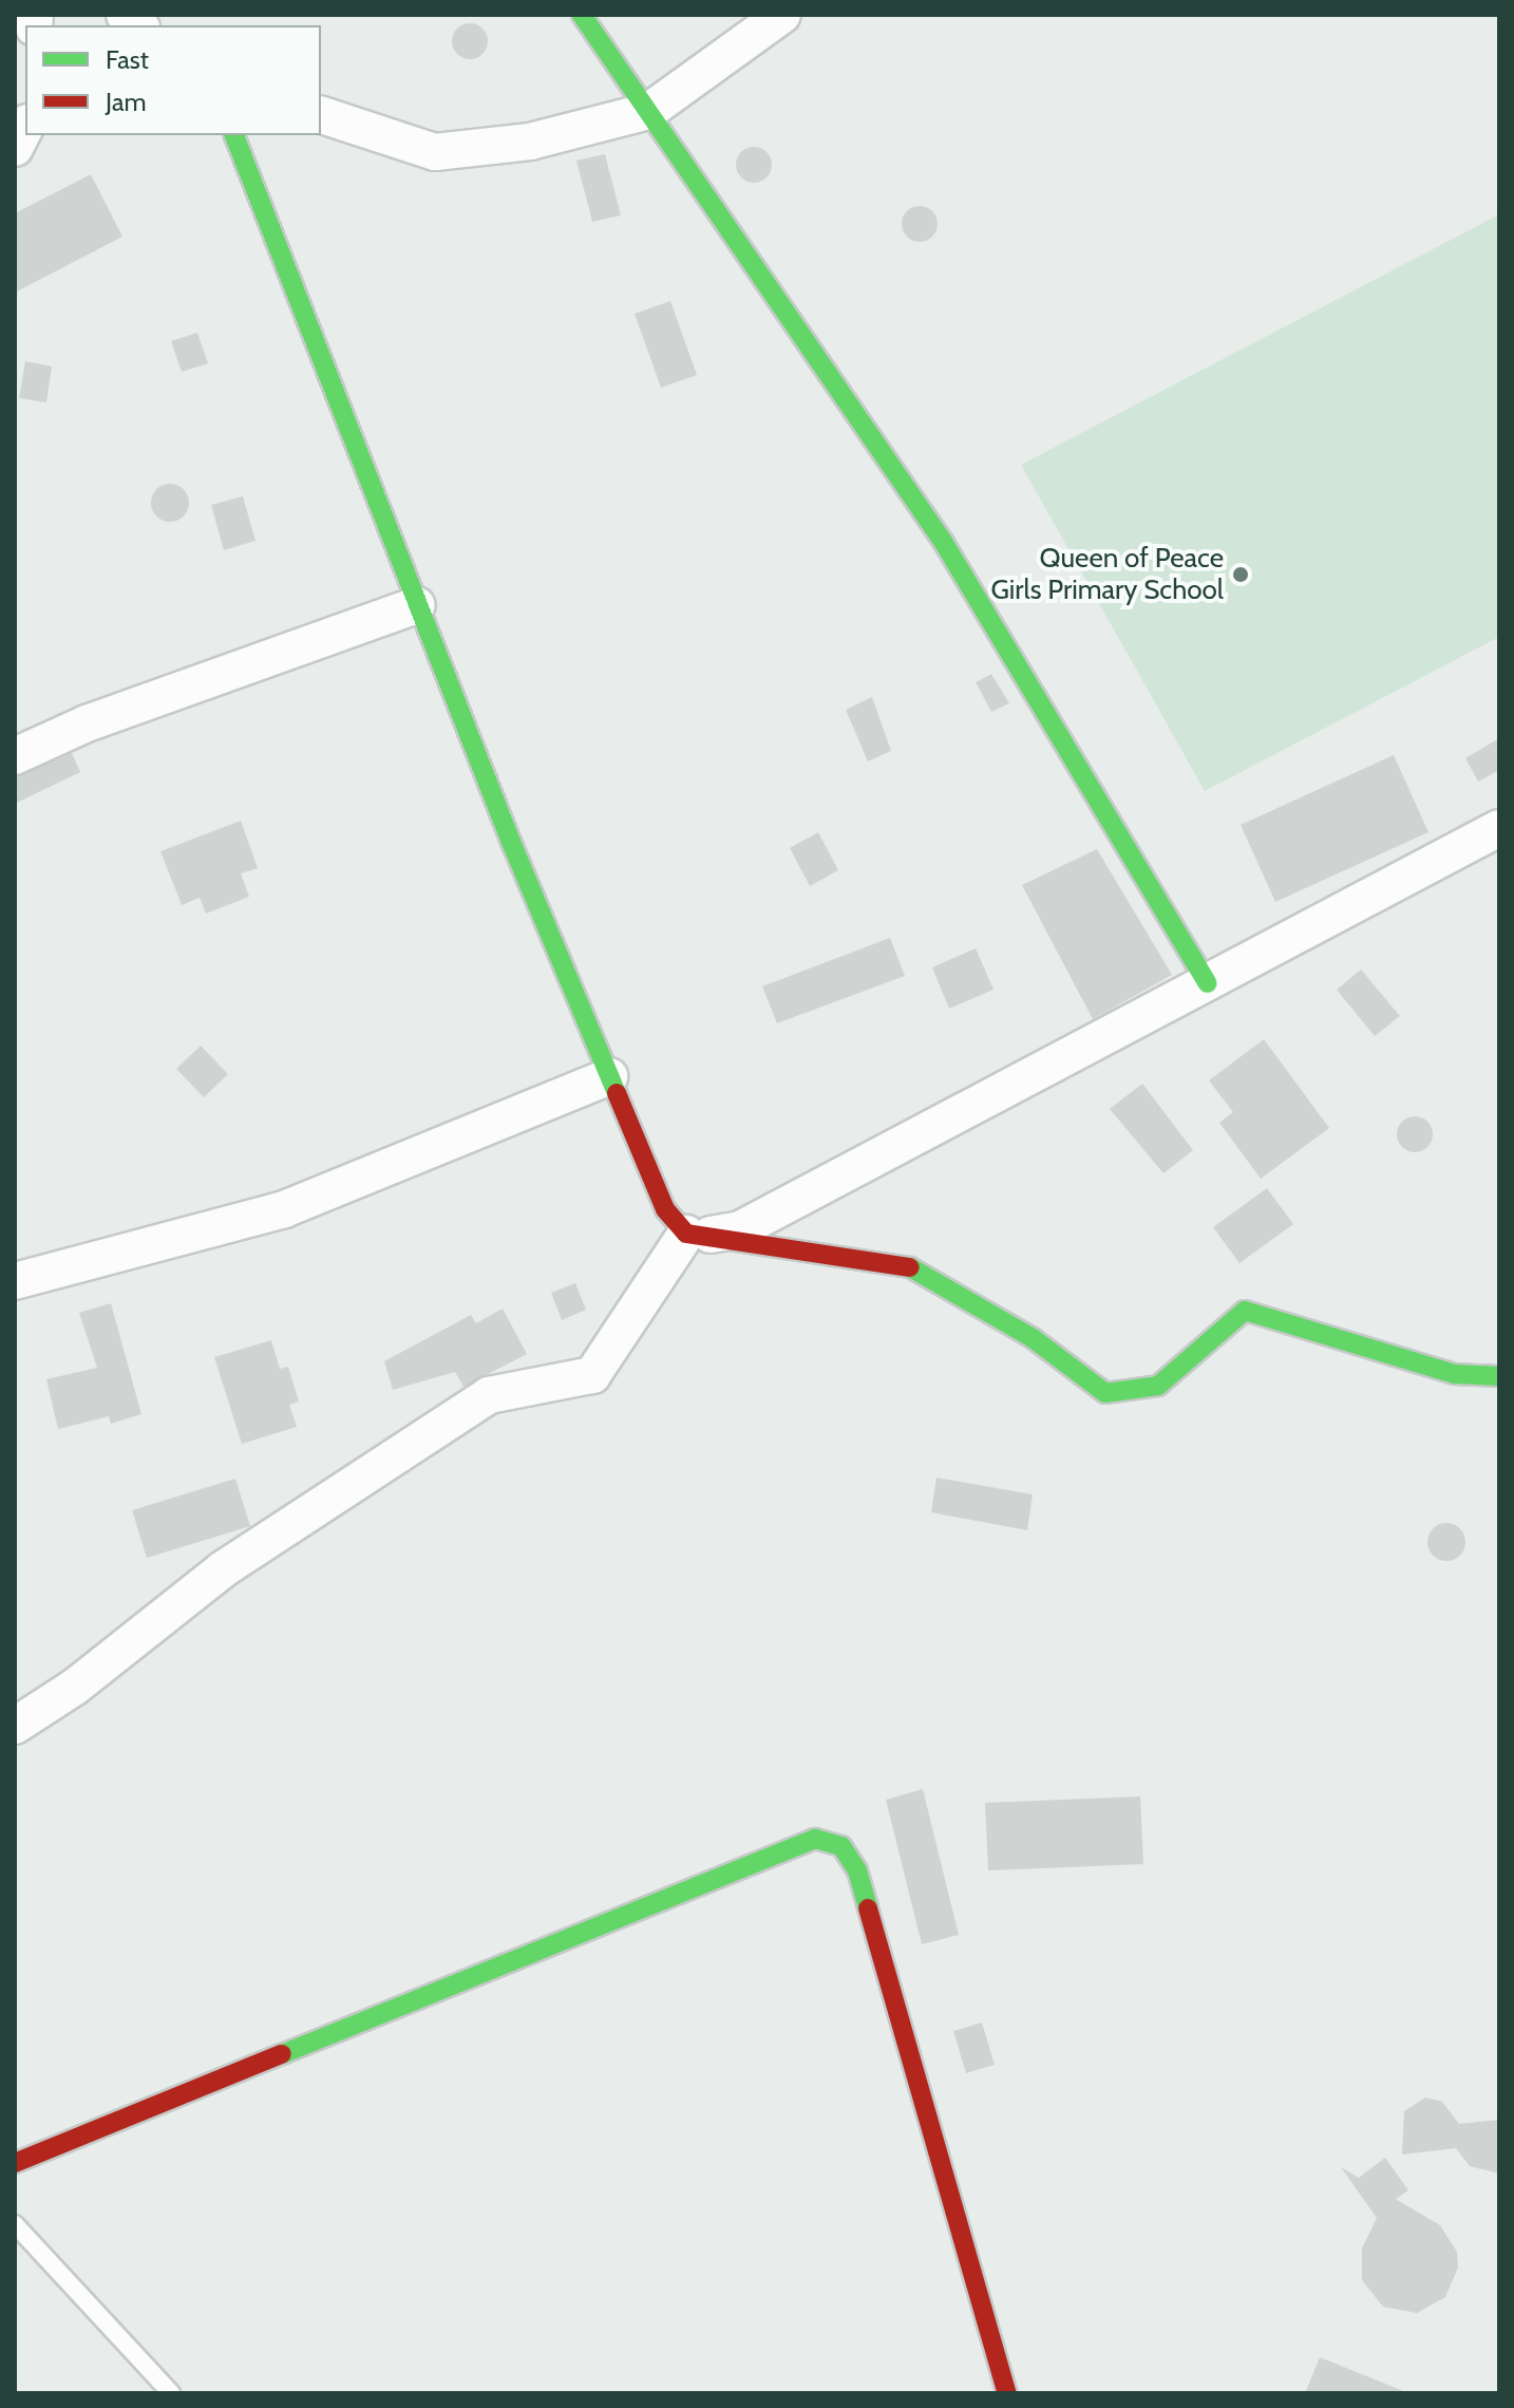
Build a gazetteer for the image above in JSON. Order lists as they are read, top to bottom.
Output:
{
  "places": ["Queen of Peace Girls Primary School"],
  "legend": ["Fast", "Jam"]
}
